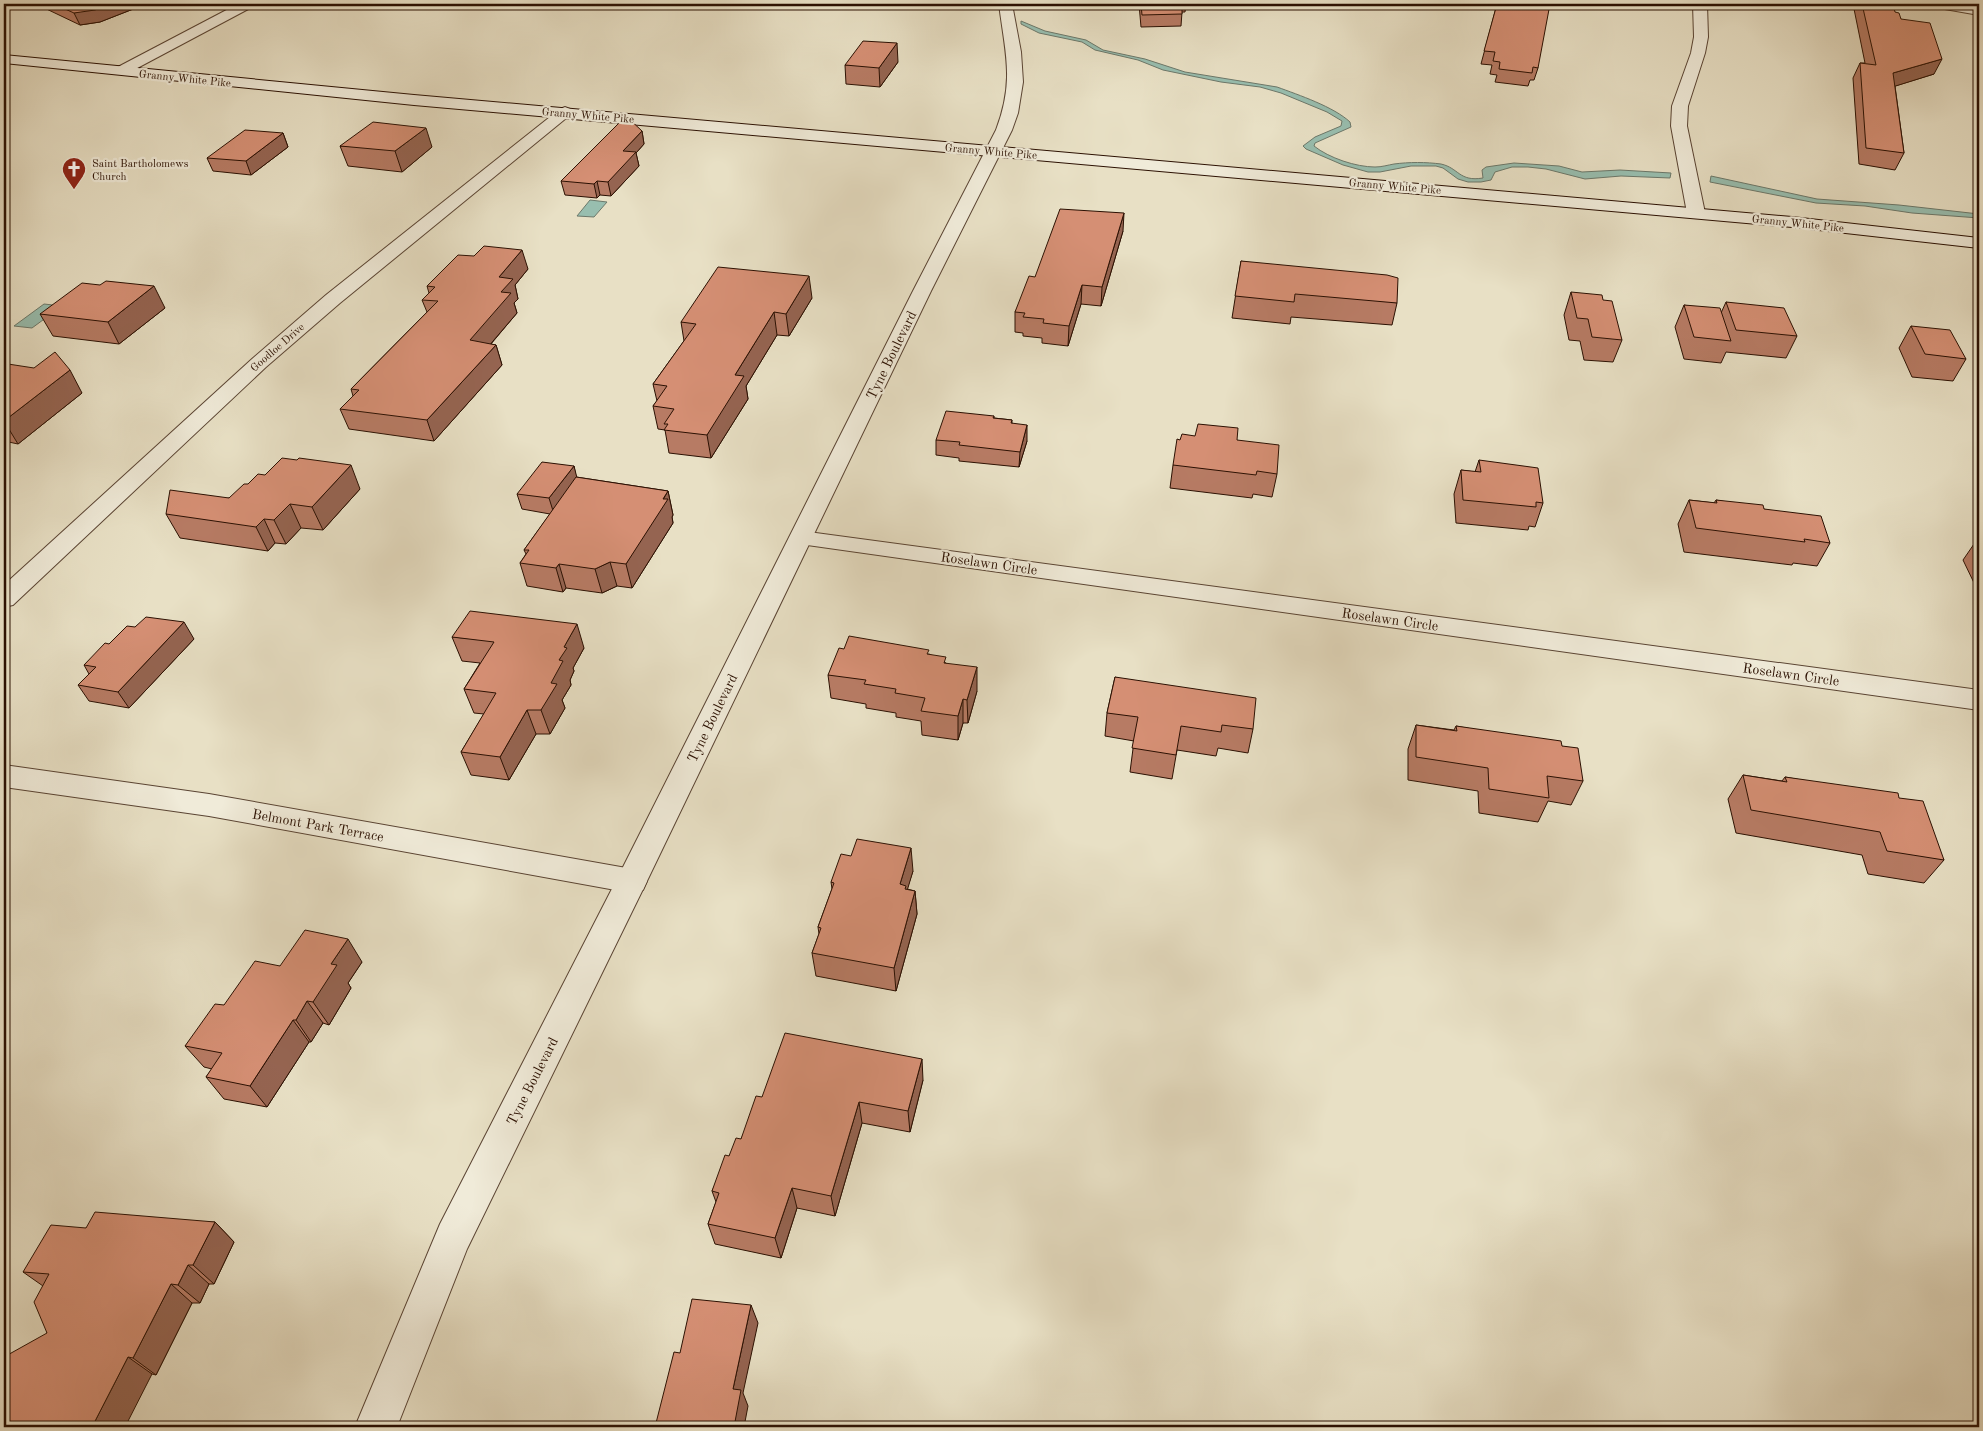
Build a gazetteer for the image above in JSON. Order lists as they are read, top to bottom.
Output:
{
  "streets": {
    "street": [
      "Granny White Pike",
      "Goodloe Drive",
      "Tyne Boulevard",
      "Roselawn Circle",
      "Belmont Park Terrace"
    ]
  },
  "crossings": [
    ["Granny White Pike", "Goodloe Drive"],
    ["Granny White Pike", "Tyne Boulevard"],
    ["Tyne Boulevard", "Roselawn Circle"],
    ["Tyne Boulevard", "Belmont Park Terrace"]
  ],
  "places": {
    "church": ["Saint Bartholomews Church"]
  }
}
